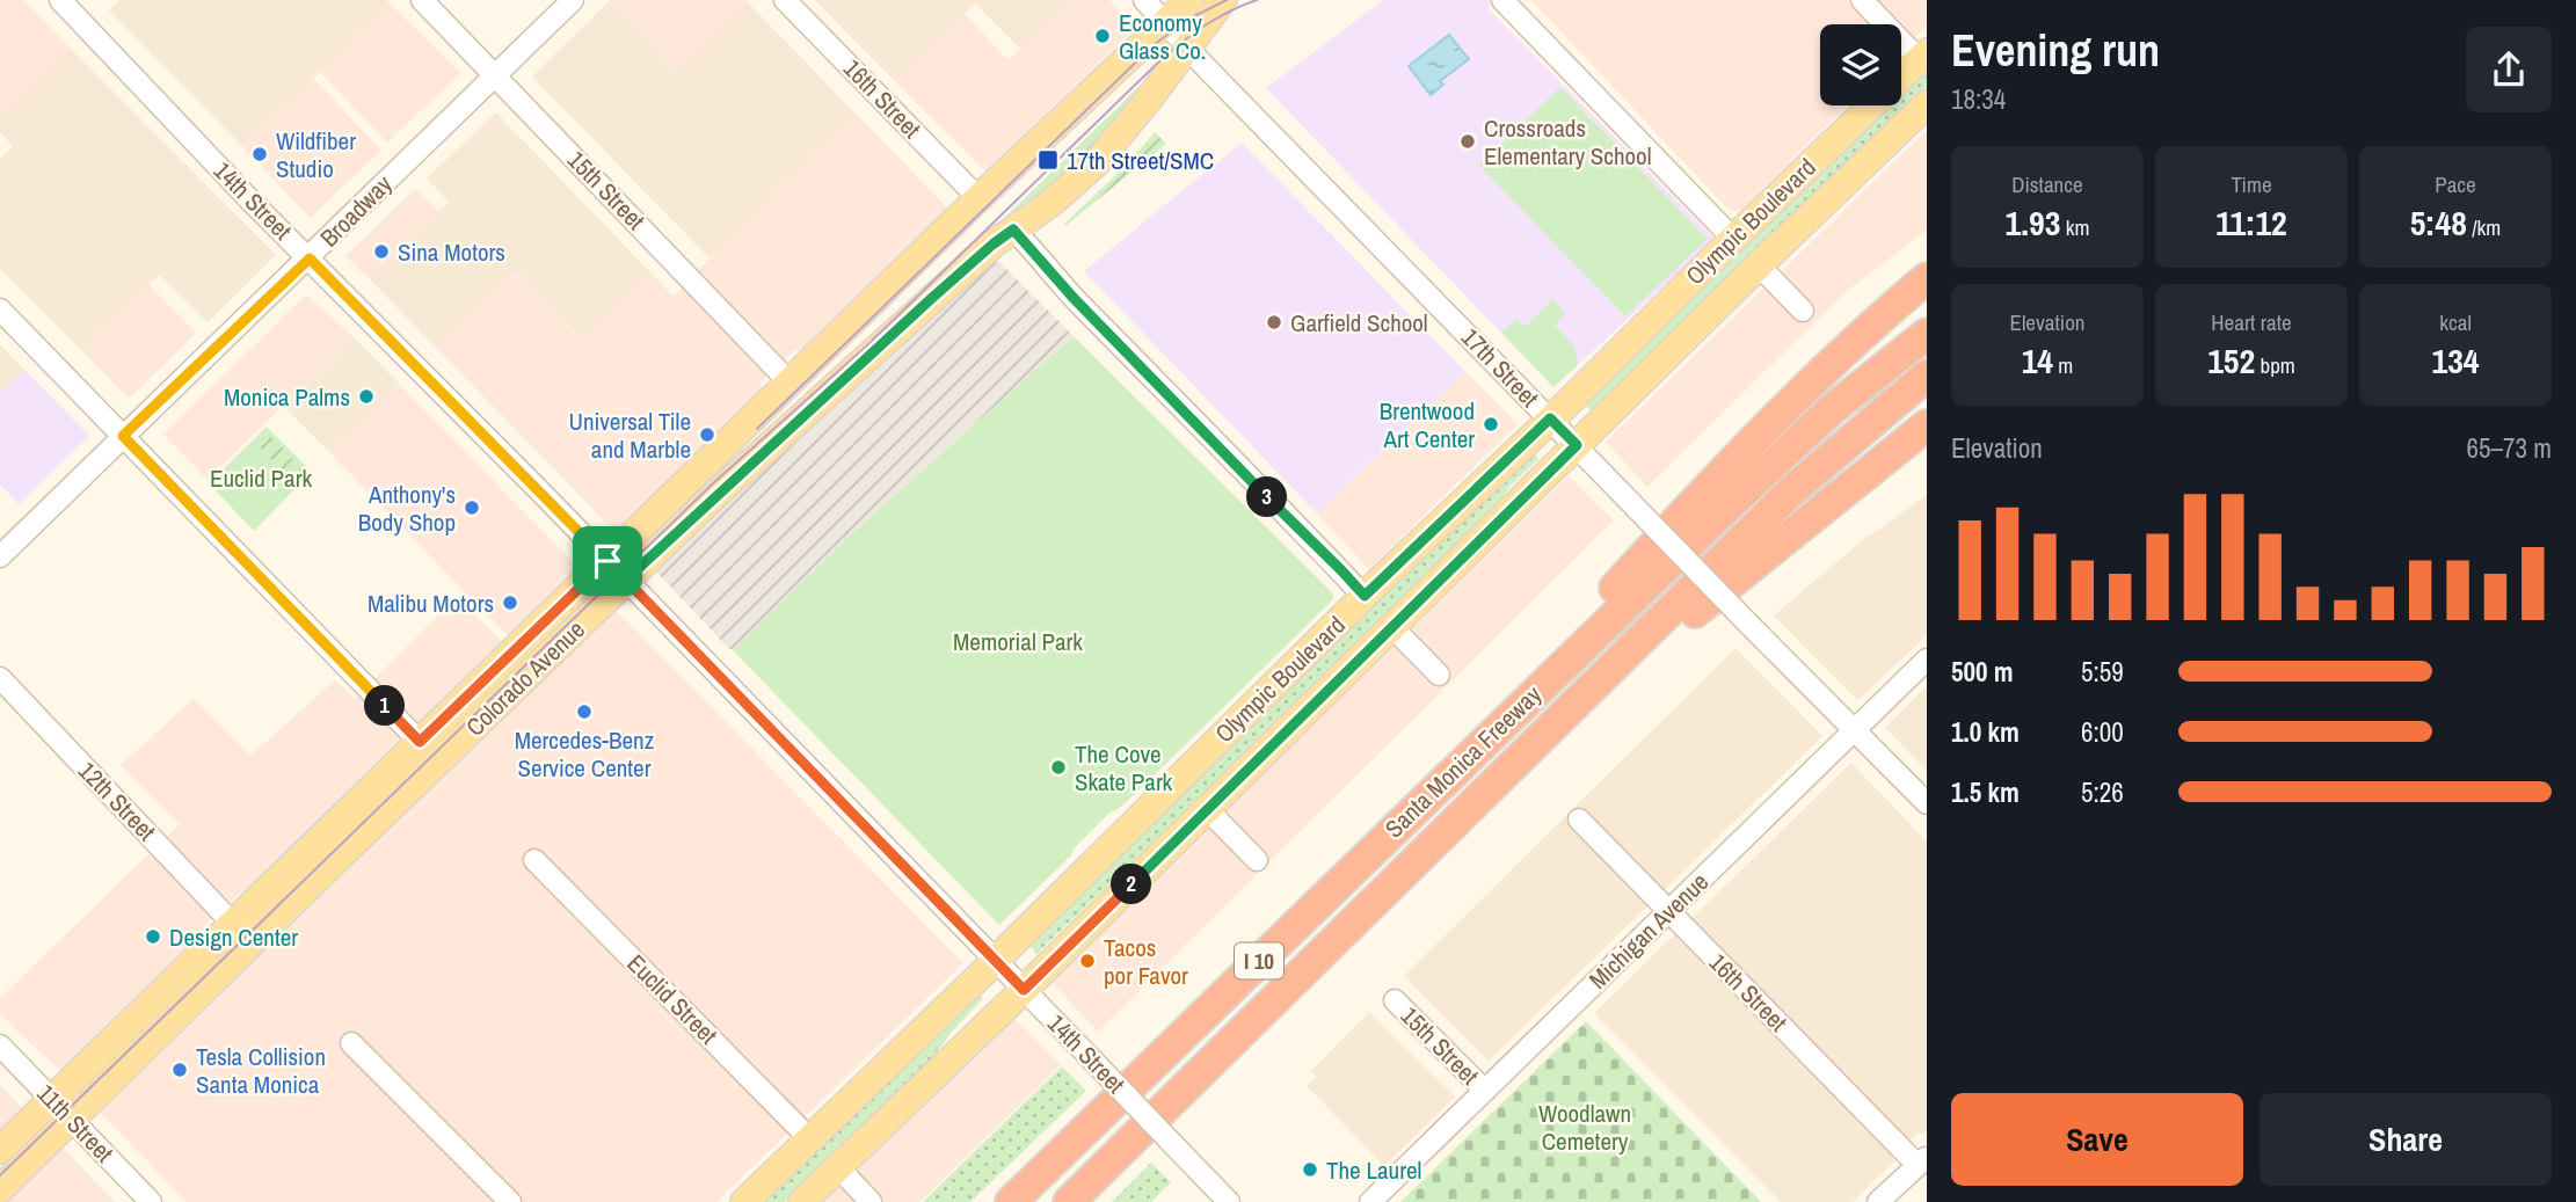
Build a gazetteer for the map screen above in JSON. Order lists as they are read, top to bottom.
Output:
{
  "streets": {
    "highway": ["Santa Monica Freeway", "I 10"],
    "main road": ["Olympic Boulevard", "Colorado Avenue"],
    "street": [
      "16th Street",
      "15th Street",
      "14th Street",
      "Broadway",
      "17th Street",
      "12th Street",
      "Michigan Avenue",
      "Euclid Street",
      "11th Street"
    ]
  },
  "crossings": [
    ["16th Street", "Colorado Avenue"],
    ["16th Street", "Michigan Avenue"],
    ["15th Street", "Broadway"],
    ["15th Street", "Colorado Avenue"],
    ["15th Street", "Michigan Avenue"],
    ["14th Street", "Broadway"],
    ["14th Street", "Olympic Boulevard"],
    ["14th Street", "Colorado Avenue"],
    ["Olympic Boulevard", "17th Street"],
    ["Olympic Boulevard", "Euclid Street"],
    ["17th Street", "Colorado Avenue"],
    ["17th Street", "Michigan Avenue"],
    ["Colorado Avenue", "12th Street"],
    ["Colorado Avenue", "11th Street"]
  ],
  "parks": ["Euclid Park", "Memorial Park", "Woodlawn Cemetery"],
  "places": {
    "other": [
      "Economy Glass Co.",
      "Crossroads Elementary School",
      "Wildfiber Studio",
      "Sina Motors",
      "Garfield School",
      "Monica Palms",
      "Brentwood Art Center",
      "Universal Tile and Marble",
      "Anthony's Body Shop",
      "Malibu Motors",
      "Mercedes-Benz Service Center",
      "The Cove Skate Park",
      "Design Center",
      "Tacos por Favor",
      "Tesla Collision Santa Monica",
      "The Laurel"
    ],
    "transit": ["17th Street/SMC"]
  },
  "page": {
    "heading": ["Evening run", "18:34"],
    "stats": [
      ["Distance", "1.93 km"],
      ["Time", "11:12"],
      ["Pace", "5:48 /km"],
      ["Elevation", "14 m"],
      ["Heart rate", "152 bpm"],
      ["kcal", "134"]
    ],
    "chart": ["Elevation", "65–73 m"],
    "pins": ["3", "1", "2"],
    "list": [
      {
        "name": "500 m",
        "note": "5:59"
      },
      {
        "name": "1.0 km",
        "note": "6:00"
      },
      {
        "name": "1.5 km",
        "note": "5:26"
      }
    ],
    "buttons": ["Save", "Share"]
  }
}
